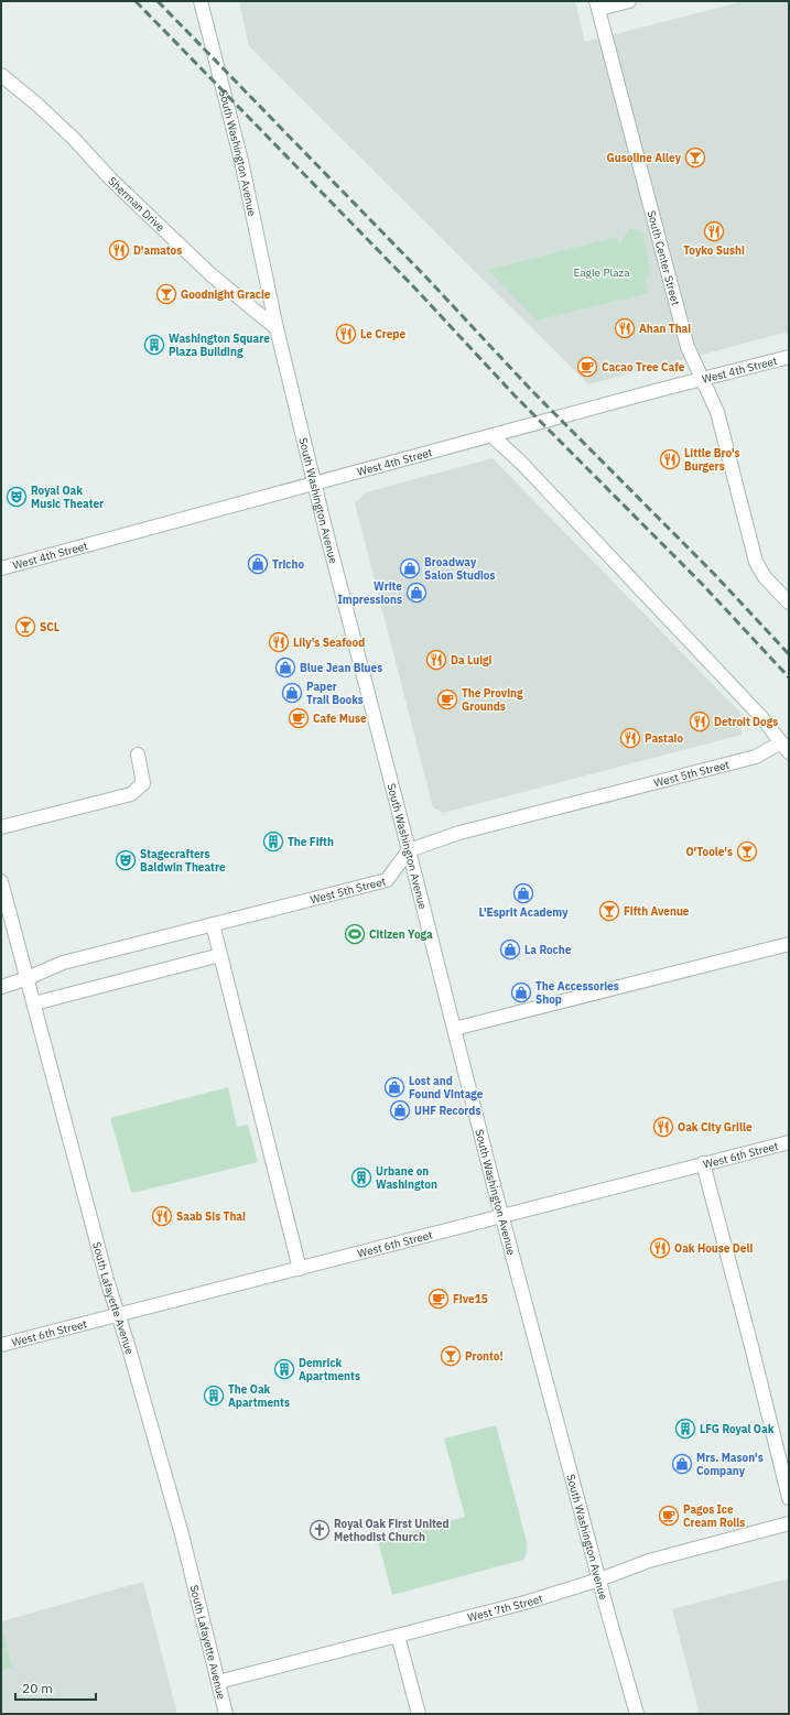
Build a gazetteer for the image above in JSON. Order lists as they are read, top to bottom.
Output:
{
  "streets": {
    "street": [
      "South Washington Avenue",
      "Sherman Drive",
      "South Center Street",
      "West 4th Street",
      "West 5th Street",
      "West 6th Street",
      "South Lafayette Avenue",
      "West 7th Street"
    ]
  },
  "crossings": [
    ["South Washington Avenue", "Sherman Drive"],
    ["South Washington Avenue", "West 4th Street"],
    ["South Washington Avenue", "West 5th Street"],
    ["South Washington Avenue", "West 6th Street"],
    ["South Washington Avenue", "West 7th Street"],
    ["South Center Street", "West 4th Street"],
    ["West 5th Street", "South Lafayette Avenue"],
    ["West 6th Street", "South Lafayette Avenue"],
    ["South Lafayette Avenue", "West 7th Street"]
  ],
  "parks": ["Eagle Plaza"],
  "places": {
    "bar": [
      "Gusoline Alley",
      "Goodnight Gracie",
      "SCL",
      "O'Toole's",
      "Fifth Avenue",
      "Pronto!"
    ],
    "restaurant": [
      "Toyko Sushi",
      "D'amatos",
      "Ahan Thai",
      "Le Crepe",
      "Little Bro's Burgers",
      "Lily's Seafood",
      "Da Luigi",
      "Detroit Dogs",
      "Pastaio",
      "Oak City Grille",
      "Saab Sis Thai",
      "Oak House Deli"
    ],
    "building": [
      "Washington Square Plaza Building",
      "The Fifth",
      "Urbane on Washington",
      "Demrick Apartments",
      "The Oak Apartments",
      "LFG Royal Oak"
    ],
    "cafe": [
      "Cacao Tree Cafe",
      "The Proving Grounds",
      "Cafe Muse",
      "Five15",
      "Pagos Ice Cream Rolls"
    ],
    "theatre": ["Royal Oak Music Theater", "Stagecrafters Baldwin Theatre"],
    "shop": [
      "Tricho",
      "Broadway Salon Studios",
      "Write Impressions",
      "Blue Jean Blues",
      "Paper Trail Books",
      "L'Esprit Academy",
      "La Roche",
      "The Accessories Shop",
      "Lost and Found Vintage",
      "UHF Records",
      "Mrs. Mason's Company"
    ],
    "sports": ["Citizen Yoga"],
    "church": ["Royal Oak First United Methodist Church"]
  },
  "scale_bar": "20 m"
}
